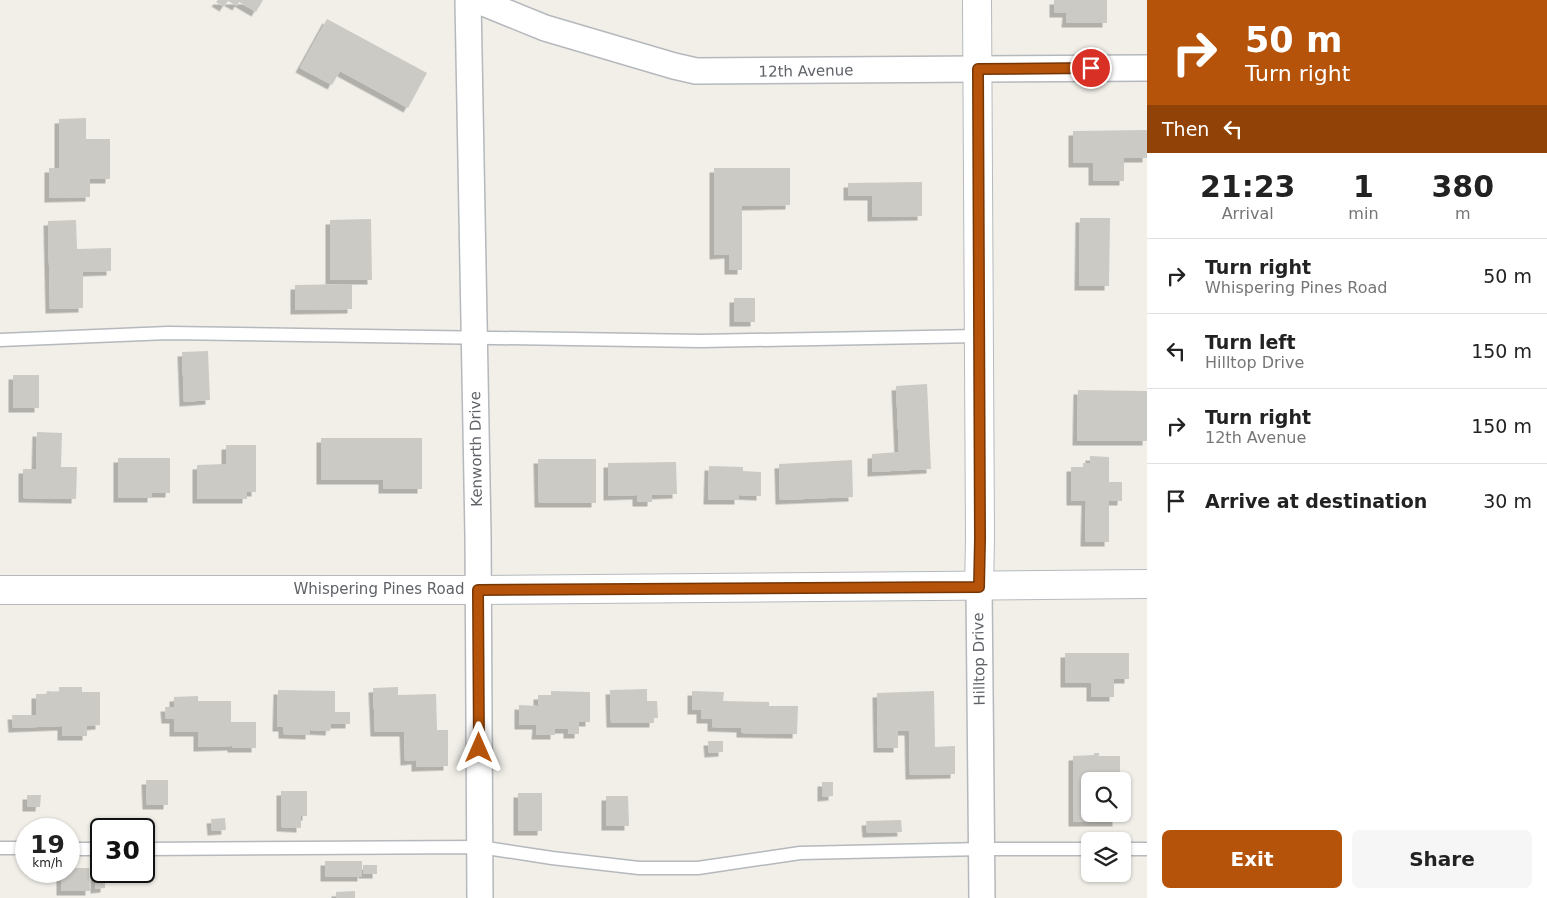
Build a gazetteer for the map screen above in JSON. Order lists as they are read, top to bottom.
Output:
{
  "streets": {
    "street": [
      "12th Avenue",
      "Kenworth Drive",
      "Whispering Pines Road",
      "Hilltop Drive"
    ]
  },
  "crossings": [
    ["12th Avenue", "Hilltop Drive"],
    ["Kenworth Drive", "Whispering Pines Road"],
    ["Whispering Pines Road", "Hilltop Drive"]
  ],
  "page": {
    "turn": ["50 m", "Turn right"],
    "then": "Then",
    "eta": [
      "21:23",
      "Arrival",
      "1",
      "min",
      "380",
      "m"
    ],
    "list": [
      {
        "name": "Turn right",
        "note": "Whispering Pines Road",
        "value": "50 m"
      },
      {
        "name": "Turn left",
        "note": "Hilltop Drive",
        "value": "150 m"
      },
      {
        "name": "Turn right",
        "note": "12th Avenue",
        "value": "150 m"
      },
      {
        "name": "Arrive at destination",
        "value": "30 m"
      }
    ],
    "speed": "19 km/h",
    "limit": "30",
    "buttons": ["Exit", "Share"]
  }
}
